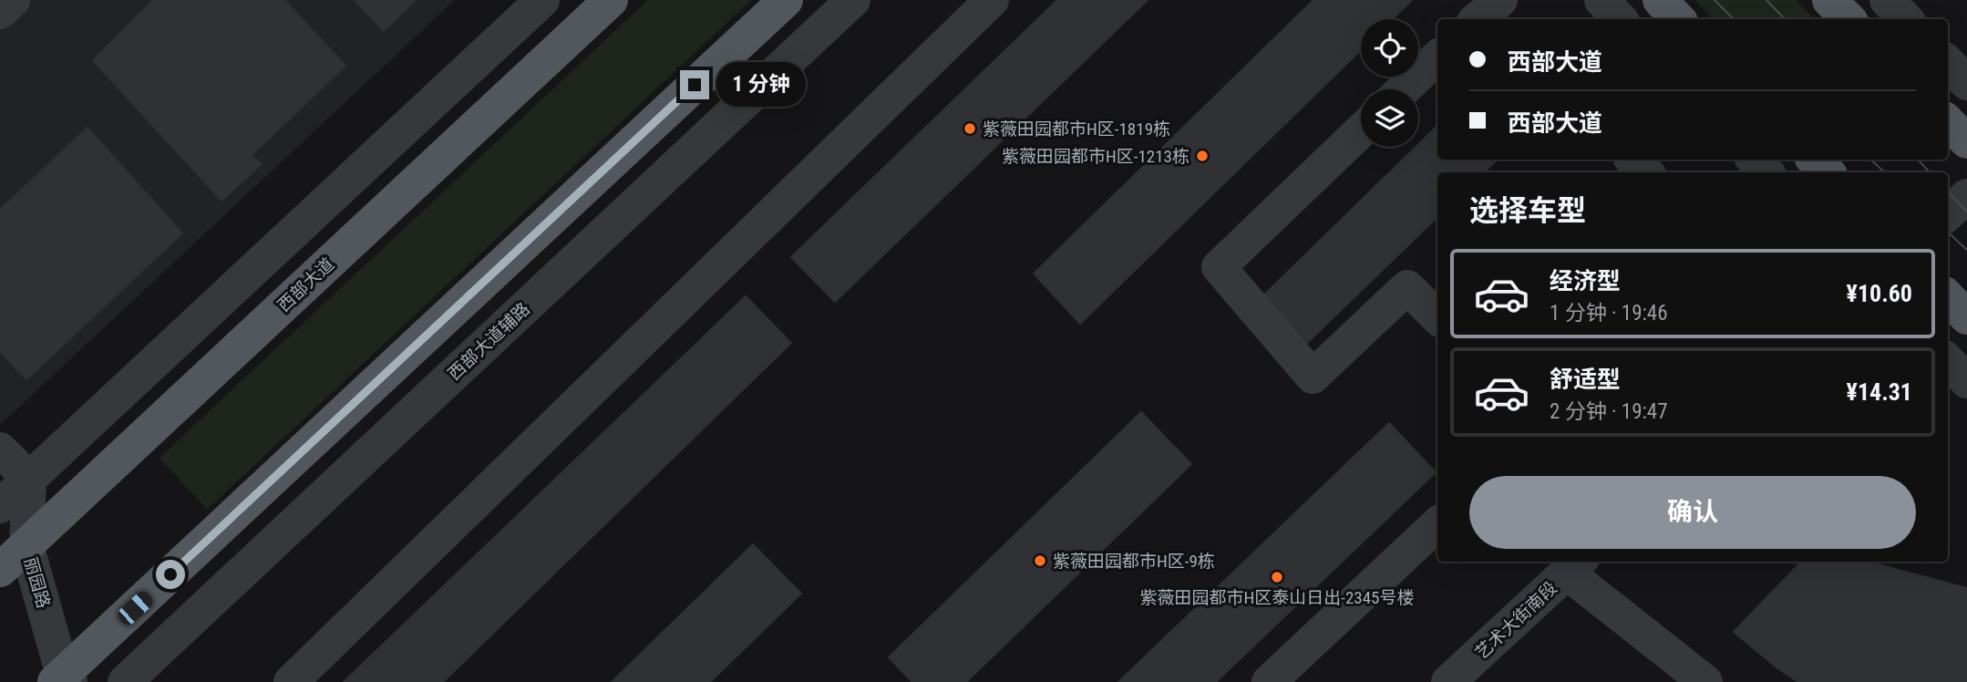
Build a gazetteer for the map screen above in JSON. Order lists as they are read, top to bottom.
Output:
{
  "streets": {
    "main road": ["西部大道"],
    "street": ["西部大道辅路", "丽园路", "艺术大街南段"]
  },
  "crossings": [
    ["西部大道", "丽园路"]
  ],
  "places": [
    "紫薇田园都市H区-1819栋",
    "紫薇田园都市H区-1213栋",
    "紫薇田园都市H区-9栋",
    "紫薇田园都市H区泰山日出-2345号楼"
  ],
  "page": {
    "banner": ["西部大道", "西部大道"],
    "bubble": "1 分钟",
    "heading": "选择车型",
    "list": [
      {
        "name": "经济型",
        "note": "1 分钟 · 19:46",
        "value": "¥10.60"
      },
      {
        "name": "舒适型",
        "note": "2 分钟 · 19:47",
        "value": "¥14.31"
      }
    ],
    "buttons": "确认"
  }
}
